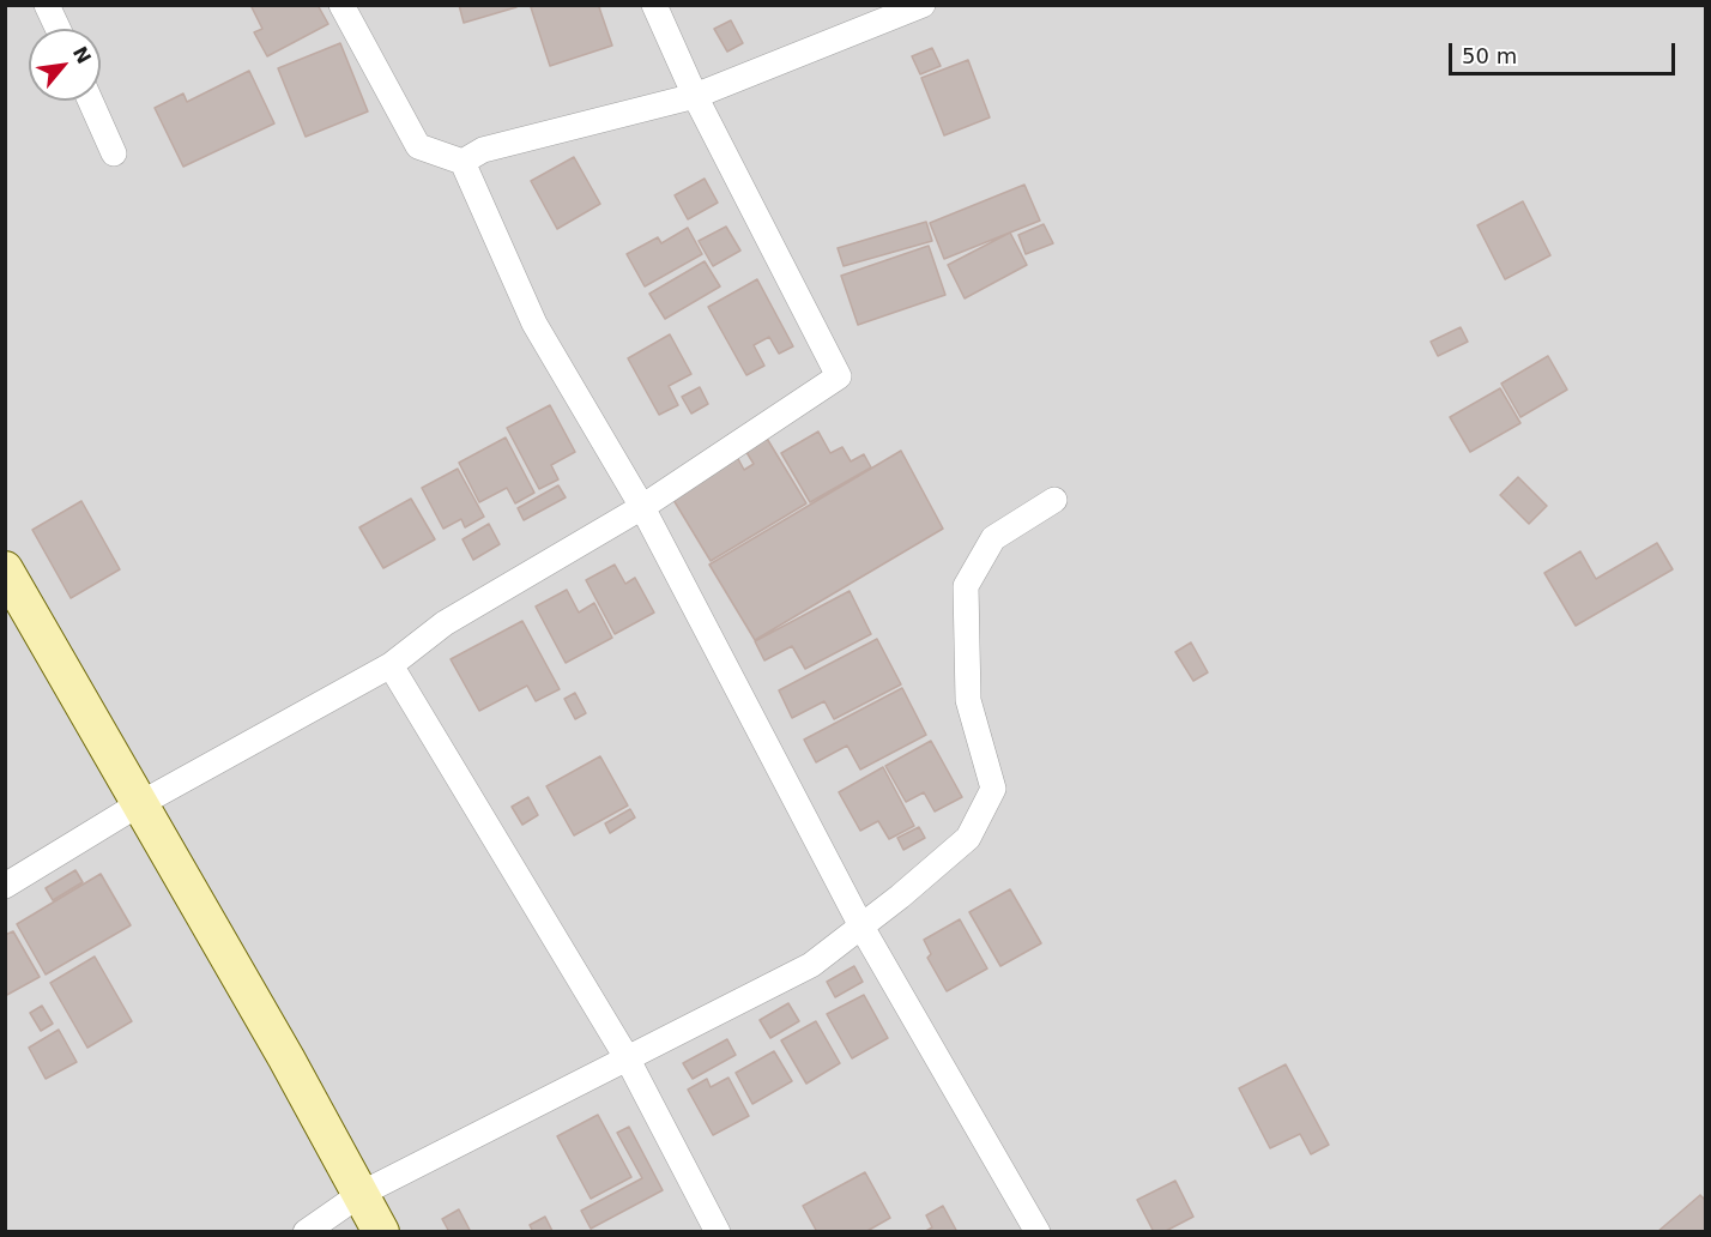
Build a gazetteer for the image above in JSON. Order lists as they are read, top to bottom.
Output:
{
  "scale_bar": "50 m",
  "north": "top right"
}
